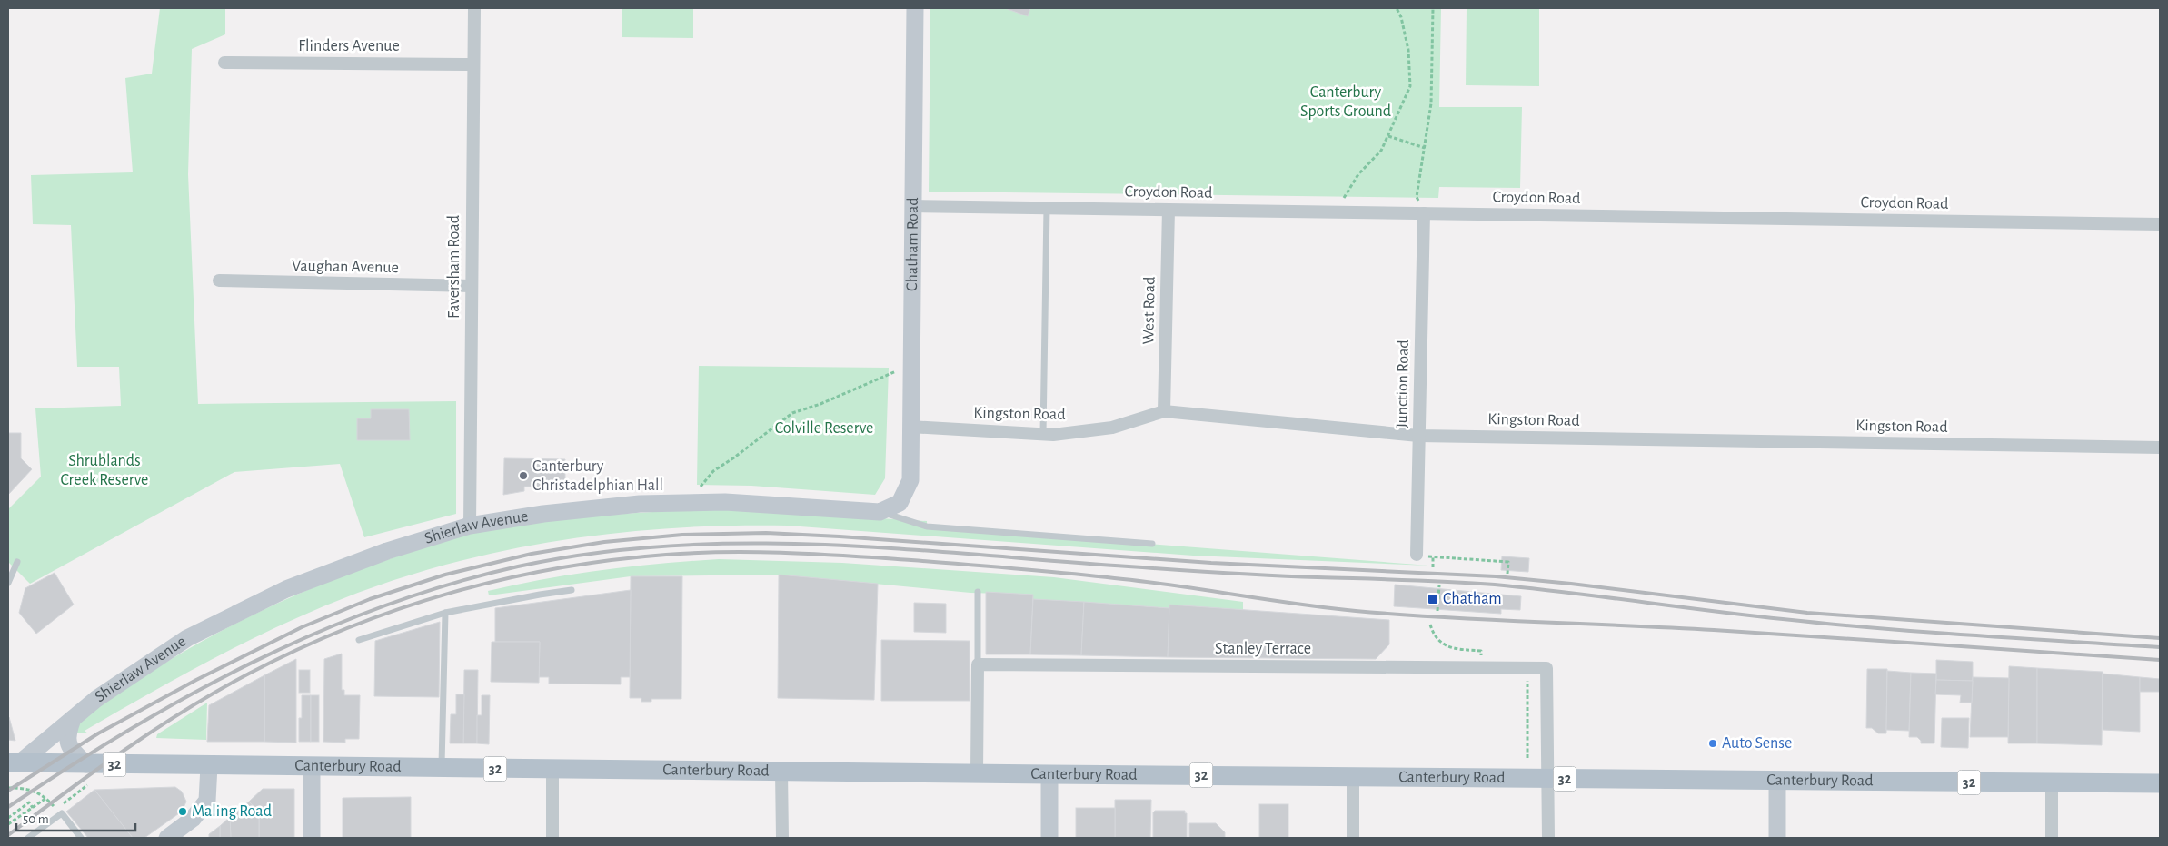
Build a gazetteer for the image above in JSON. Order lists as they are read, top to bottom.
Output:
{
  "streets": {
    "main road": ["32", "Canterbury Road"],
    "street": [
      "Flinders Avenue",
      "Croydon Road",
      "Chatham Road",
      "Vaughan Avenue",
      "Faversham Road",
      "West Road",
      "Junction Road",
      "Kingston Road",
      "Shierlaw Avenue",
      "Stanley Terrace"
    ]
  },
  "crossings": [
    ["Flinders Avenue", "Faversham Road"],
    ["Croydon Road", "Chatham Road"],
    ["Croydon Road", "West Road"],
    ["Croydon Road", "Junction Road"],
    ["Chatham Road", "Kingston Road"],
    ["Chatham Road", "Shierlaw Avenue"],
    ["Vaughan Avenue", "Faversham Road"],
    ["Faversham Road", "Shierlaw Avenue"],
    ["West Road", "Kingston Road"],
    ["Junction Road", "Kingston Road"],
    ["Shierlaw Avenue", "Canterbury Road"],
    ["Stanley Terrace", "Canterbury Road"]
  ],
  "parks": ["Canterbury Sports Ground", "Colville Reserve", "Shrublands Creek Reserve"],
  "places": {
    "other": ["Canterbury Christadelphian Hall", "Auto Sense", "Maling Road"],
    "transit": ["Chatham"]
  },
  "scale_bar": "50 m"
}
